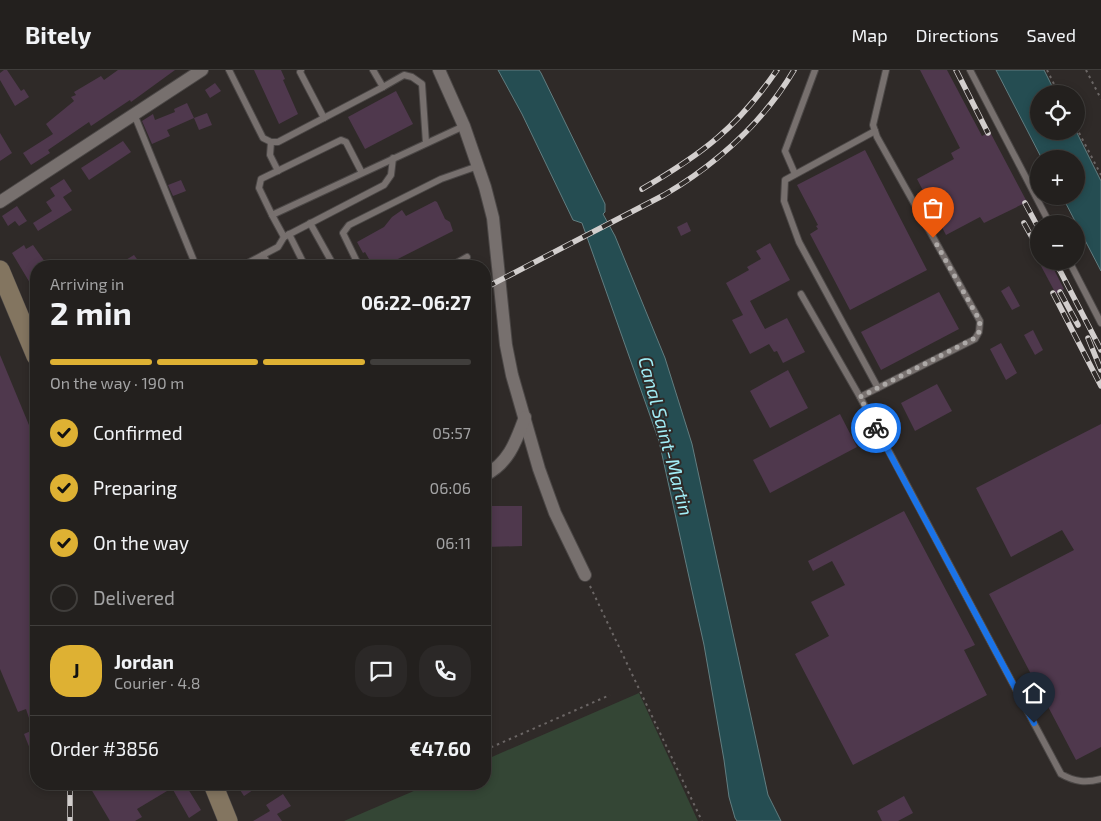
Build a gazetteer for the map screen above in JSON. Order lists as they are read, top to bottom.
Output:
{
  "water": ["Canal Saint-Martin"],
  "page": {
    "header": "Bitely",
    "nav": ["Map", "Directions", "Saved"],
    "map_buttons": ["+", "−"],
    "heading": ["2 min", "Arriving in", "06:22–06:27"],
    "panel": [
      "Jordan",
      "Courier · 4.8",
      "Order #3856",
      "€47.60"
    ],
    "bar": "On the way · 190 m",
    "list": [
      ["Confirmed", "05:57"],
      ["Preparing", "06:06"],
      ["On the way", "06:11"],
      "Delivered"
    ],
    "round": "J"
  }
}
